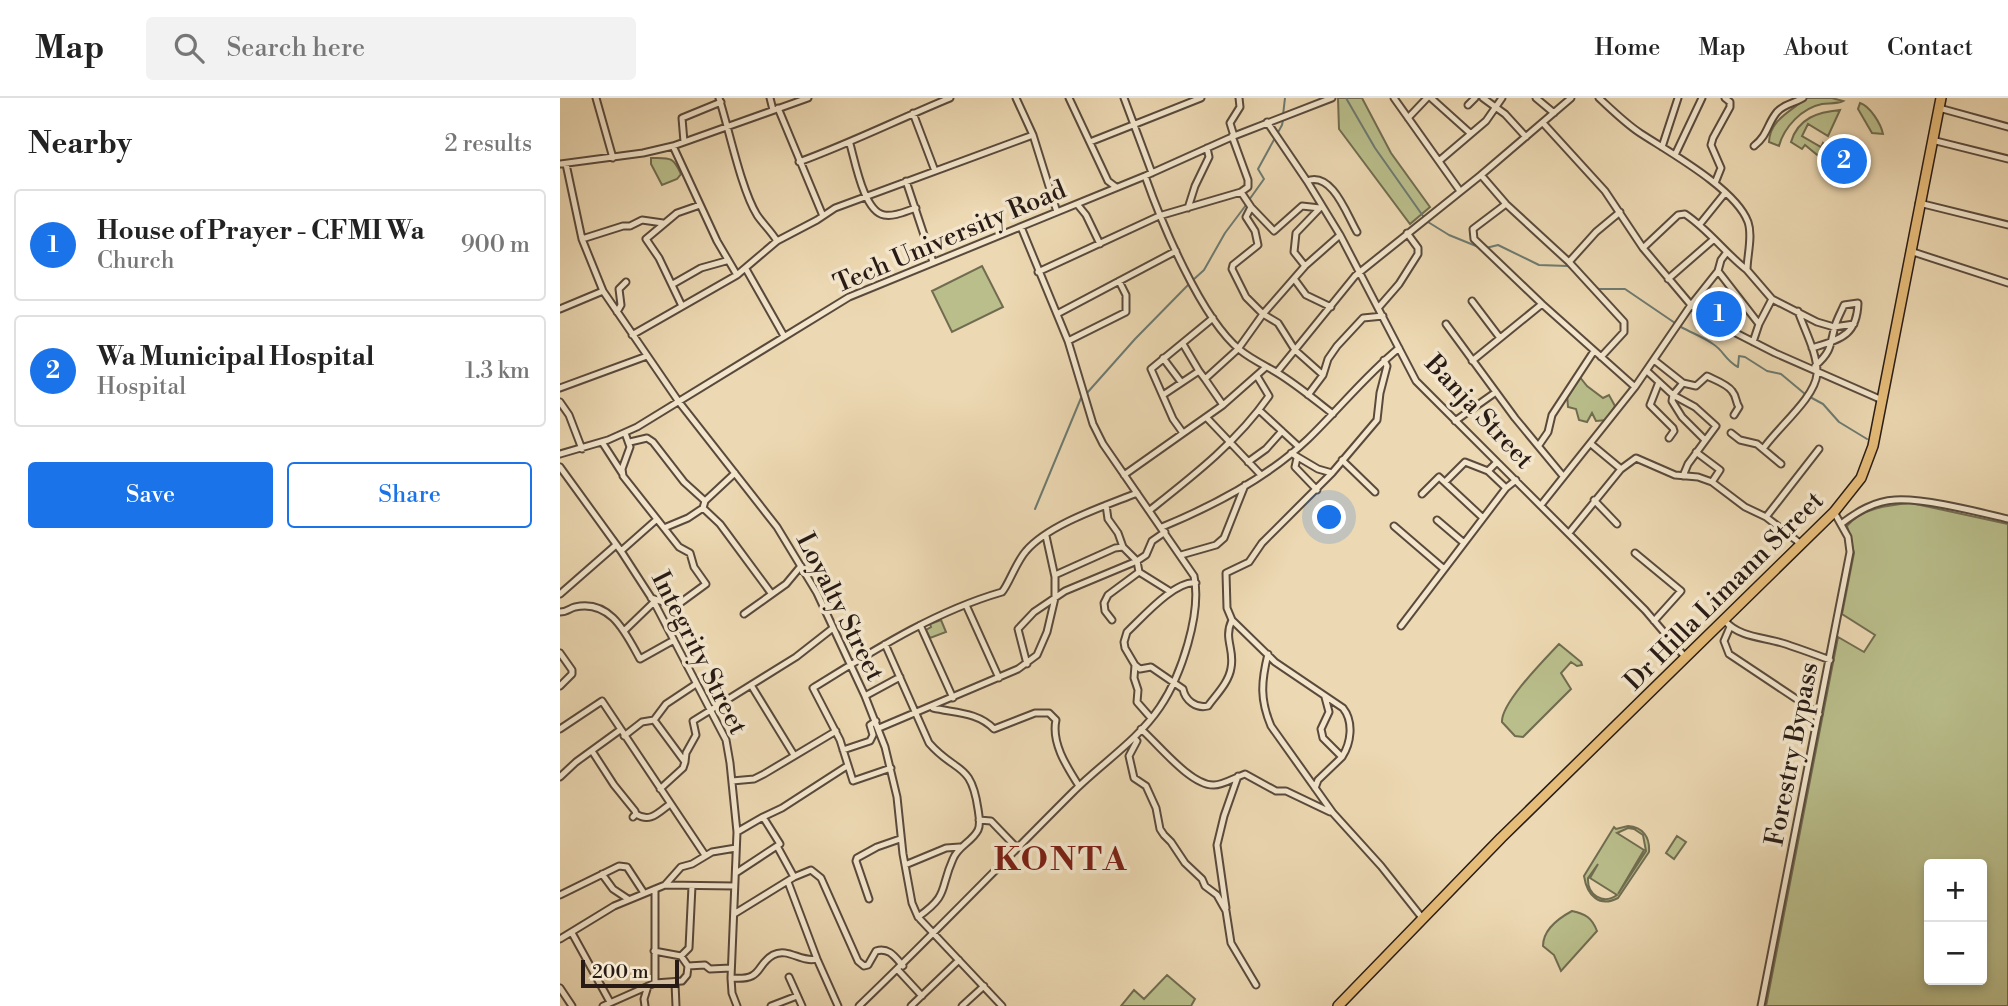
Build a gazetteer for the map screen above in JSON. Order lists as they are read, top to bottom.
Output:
{
  "streets": {
    "highway": ["Dr Hilla Limann Street"],
    "street": [
      "Tech University Road",
      "Banja Street",
      "Loyalty Street",
      "Integrity Street",
      "Forestry Bypass"
    ]
  },
  "crossings": [
    ["Tech University Road", "Banja Street"],
    ["Tech University Road", "Loyalty Street"],
    ["Banja Street", "Dr Hilla Limann Street"],
    ["Dr Hilla Limann Street", "Forestry Bypass"]
  ],
  "districts": ["KONTA"],
  "scale_bar": "200 m",
  "page": {
    "header": "Map",
    "search": "Search here",
    "nav": [
      "Home",
      "Map",
      "About",
      "Contact"
    ],
    "heading": ["Nearby", "2 results"],
    "pins": ["2", "1"],
    "list": [
      {
        "mark": "1",
        "name": "House of Prayer - CFMI Wa",
        "note": "Church",
        "value": "900 m"
      },
      {
        "mark": "2",
        "name": "Wa Municipal Hospital",
        "note": "Hospital",
        "value": "1.3 km"
      }
    ],
    "buttons": ["Save", "Share"],
    "map_buttons": ["+", "−"],
    "scale": "200 m"
  }
}
